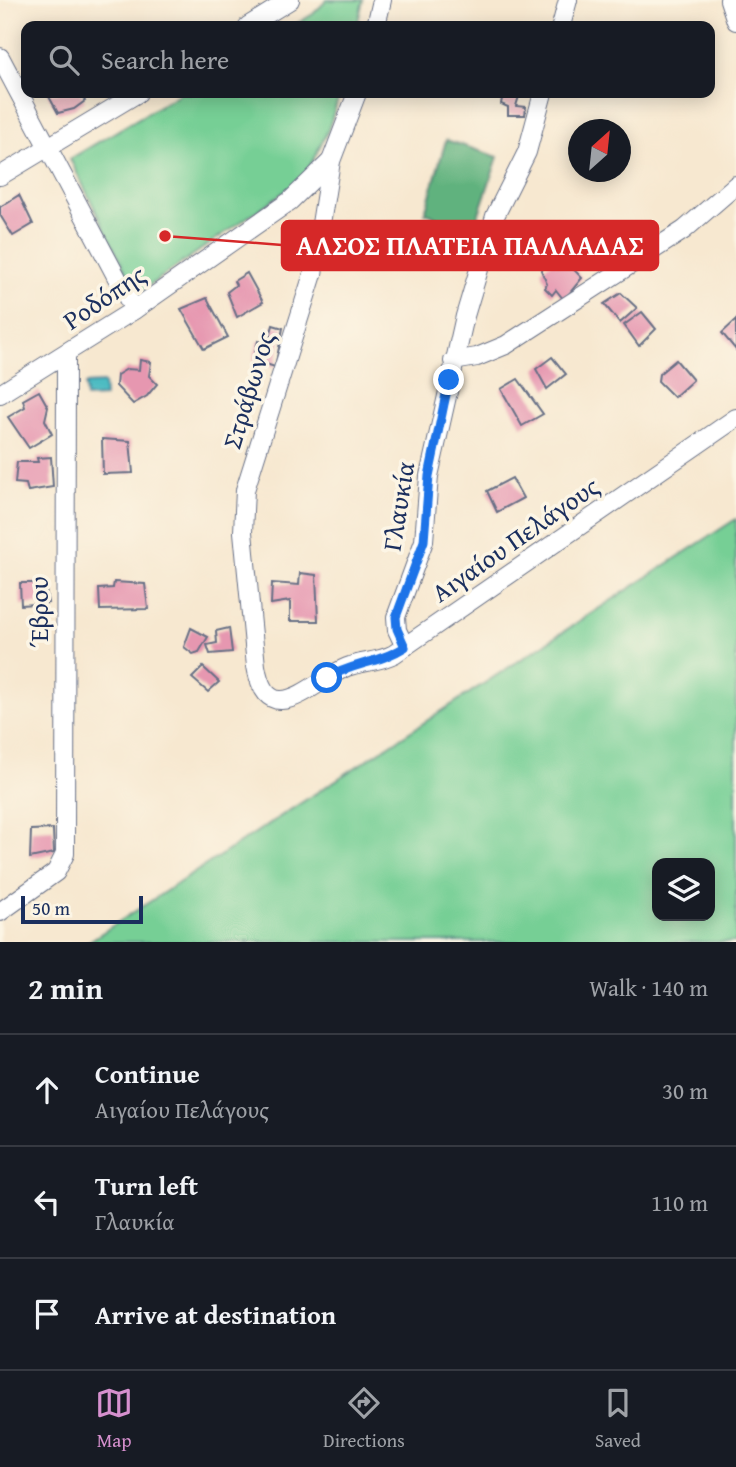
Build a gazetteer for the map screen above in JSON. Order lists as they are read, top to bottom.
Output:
{
  "streets": {
    "street": [
      "Ροδόπης",
      "Στράβωνος",
      "Γλαυκία",
      "Αιγαίου Πελάγους",
      "Έβρου"
    ]
  },
  "crossings": [
    ["Ροδόπης", "Στράβωνος"],
    ["Ροδόπης", "Έβρου"],
    ["Στράβωνος", "Αιγαίου Πελάγους"],
    ["Γλαυκία", "Αιγαίου Πελάγους"]
  ],
  "places": ["ΑΛΣΟΣ ΠΛΑΤΕΙΑ ΠΑΛΛΑΔΑΣ"],
  "scale_bar": "50 m",
  "north": "top right",
  "page": {
    "search": "Search here",
    "scale": "50 m",
    "heading": ["2 min", "Walk · 140 m"],
    "list": [
      ["Continue", "Αιγαίου Πελάγους", "30 m"],
      ["Turn left", "Γλαυκία", "110 m"],
      "Arrive at destination"
    ],
    "nav": ["Map", "Directions", "Saved"]
  }
}
